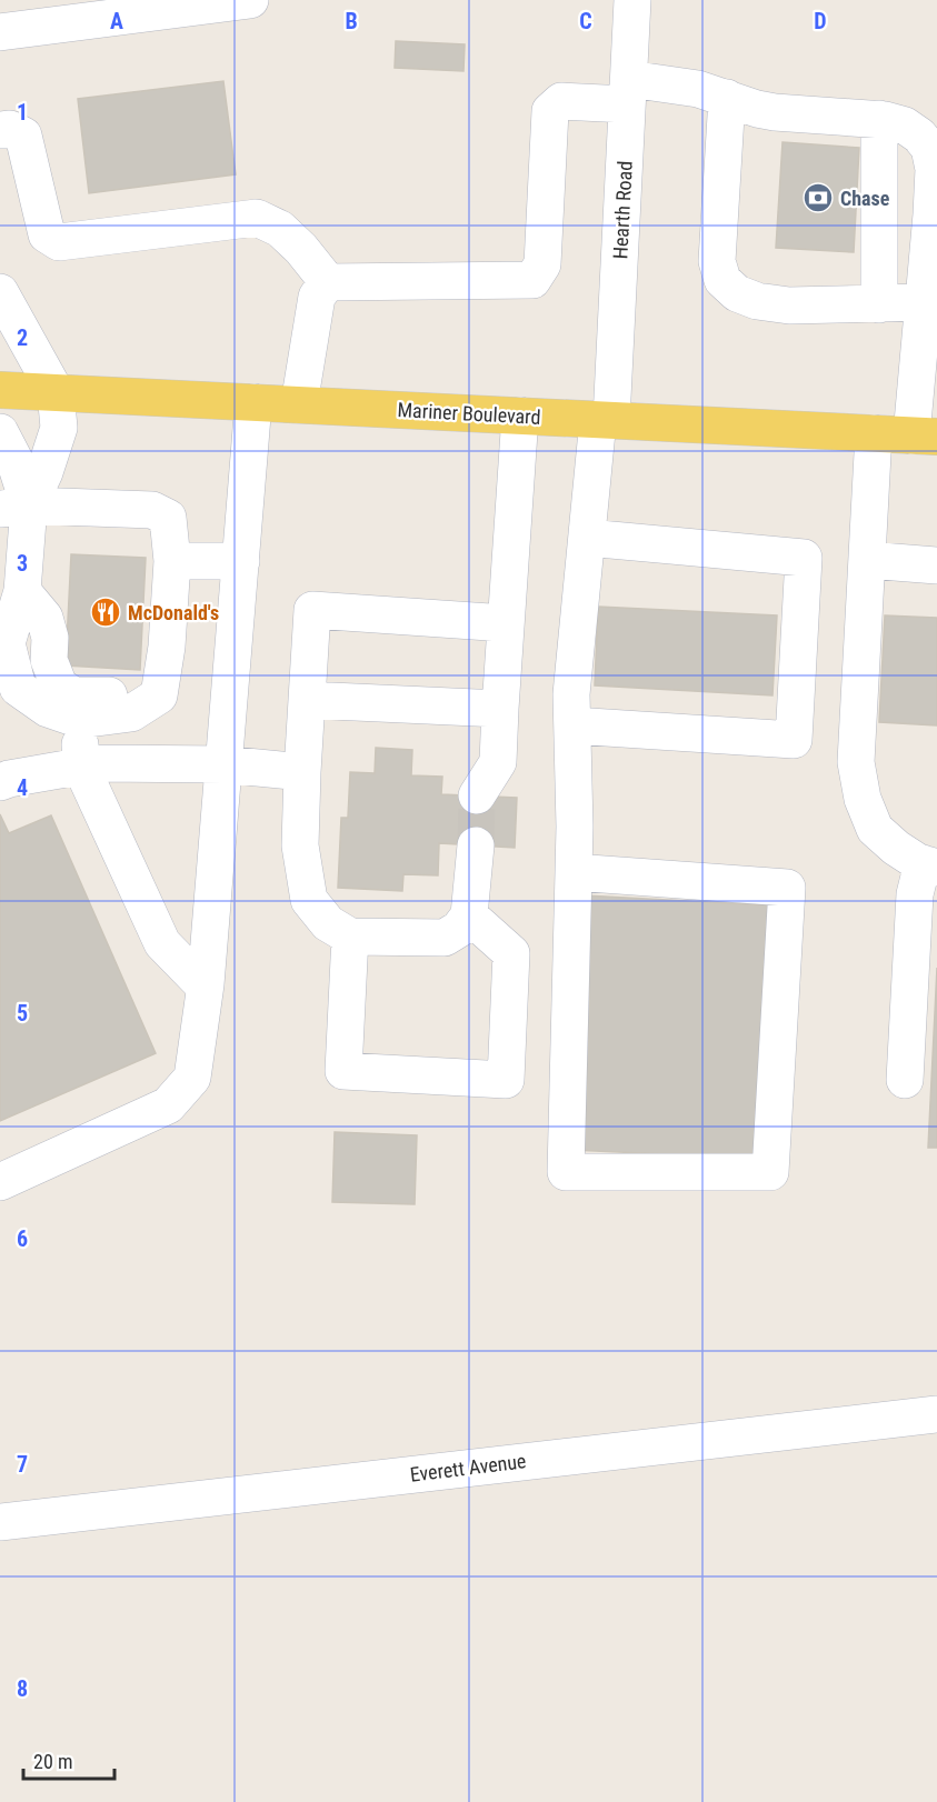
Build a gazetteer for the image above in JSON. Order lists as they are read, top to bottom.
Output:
{
  "streets": {
    "main road": ["Mariner Boulevard"],
    "street": ["Hearth Road", "Everett Avenue"]
  },
  "crossings": [
    ["Hearth Road", "Mariner Boulevard"]
  ],
  "places": {
    "bank": ["Chase"],
    "restaurant": ["McDonald's"]
  },
  "scale_bar": "20 m",
  "grid": {
    "columns": [
      "A",
      "B",
      "C",
      "D"
    ],
    "rows": [
      "1",
      "2",
      "3",
      "4",
      "5",
      "6",
      "7",
      "8"
    ]
  }
}
